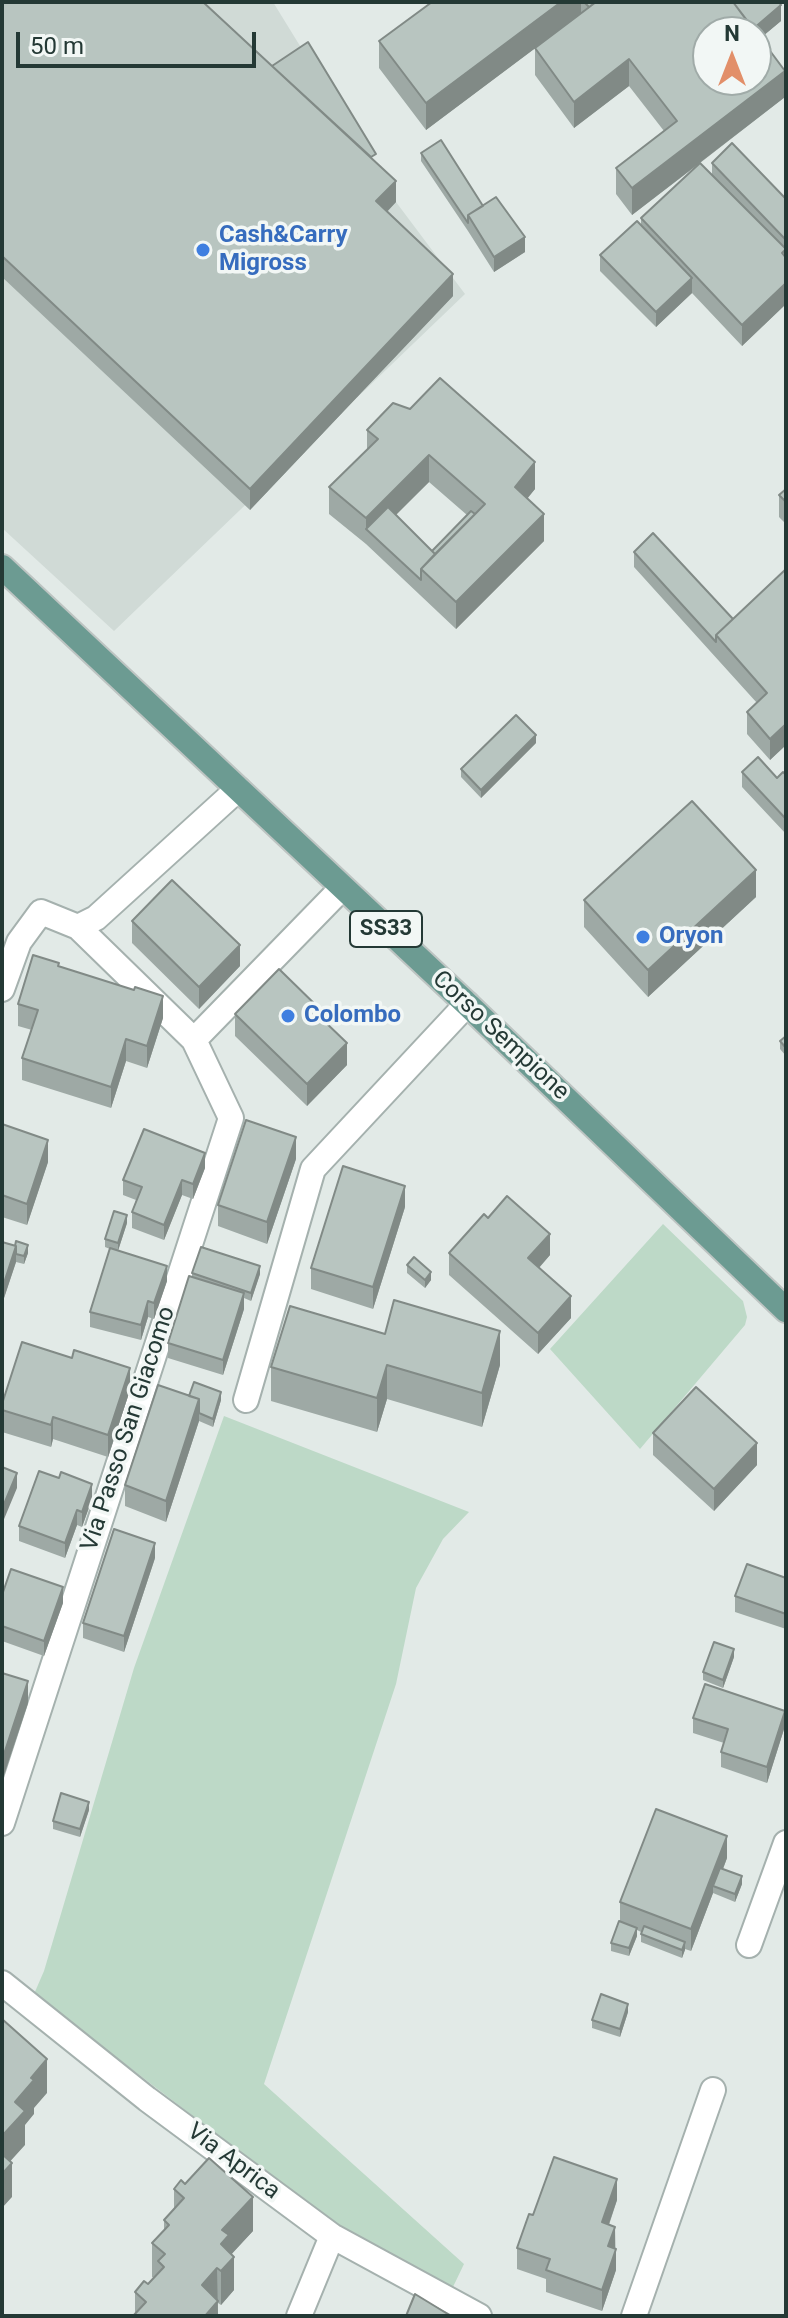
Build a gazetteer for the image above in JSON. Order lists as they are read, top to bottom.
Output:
{
  "streets": {
    "main road": ["SS33", "Corso Sempione"],
    "street": ["Via Passo San Giacomo", "Via Aprica"]
  },
  "places": ["Cash&Carry Migross", "Oryon", "Colombo"],
  "scale_bar": "50 m",
  "north": "top"
}
